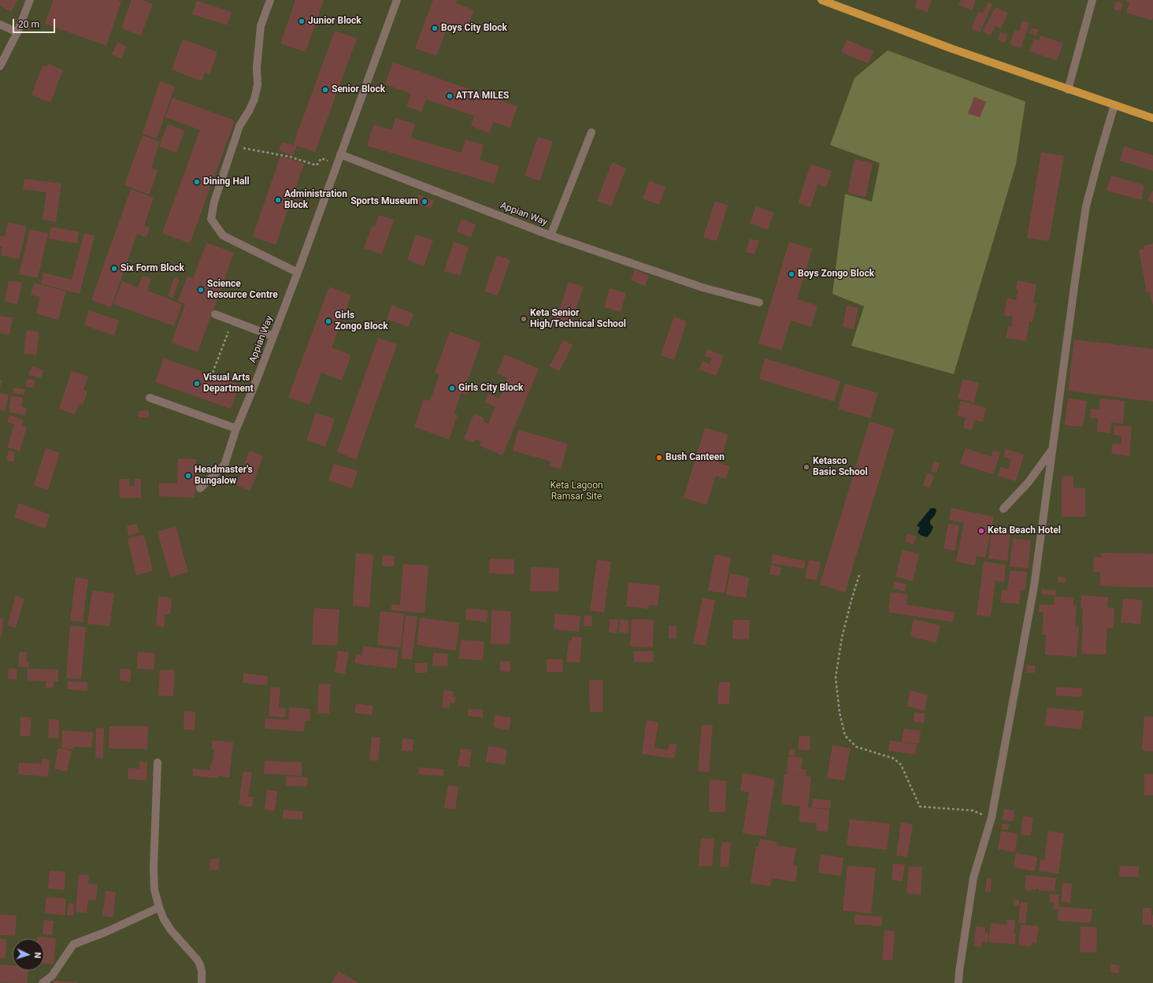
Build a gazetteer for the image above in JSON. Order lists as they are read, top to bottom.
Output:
{
  "streets": {
    "street": ["Appian Way"]
  },
  "parks": ["Keta Lagoon Ramsar Site"],
  "places": [
    "Junior Block",
    "Boys City Block",
    "Senior Block",
    "ATTA MILES",
    "Dining Hall",
    "Administration Block",
    "Sports Museum",
    "Six Form Block",
    "Boys Zongo Block",
    "Science Resource Centre",
    "Keta Senior High/Technical School",
    "Girls Zongo Block",
    "Visual Arts Department",
    "Girls City Block",
    "Bush Canteen",
    "Ketasco Basic School",
    "Headmaster's Bungalow",
    "Keta Beach Hotel"
  ],
  "scale_bar": "20 m",
  "north": "right"
}
